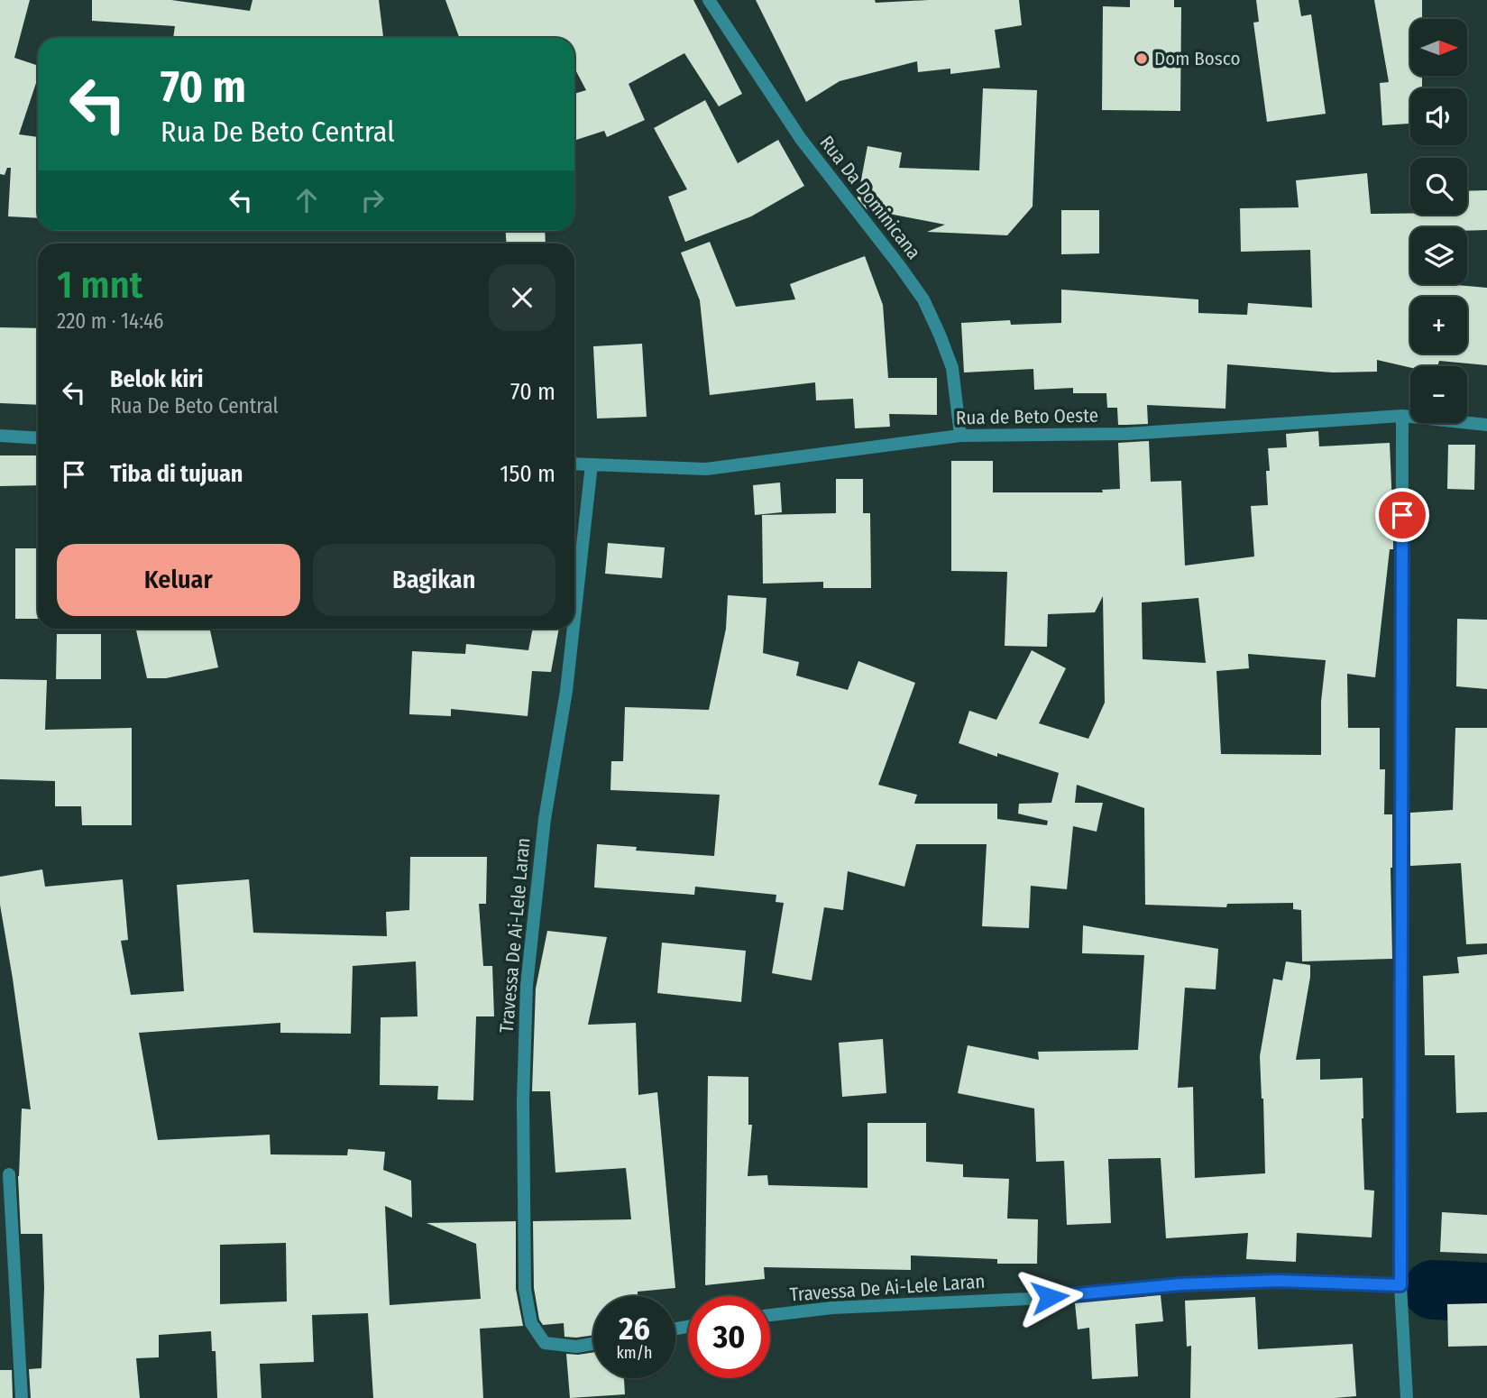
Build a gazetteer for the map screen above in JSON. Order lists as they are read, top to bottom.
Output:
{
  "streets": {
    "street": ["Rua Da Dominicana", "Rua de Beto Oeste", "Travessa De Ai-Lele Laran"]
  },
  "crossings": [
    ["Rua Da Dominicana", "Rua de Beto Oeste"],
    ["Rua de Beto Oeste", "Travessa De Ai-Lele Laran"]
  ],
  "places": ["Dom Bosco"],
  "north": "right",
  "page": {
    "map_buttons": ["+", "−"],
    "turn": ["70 m", "Rua De Beto Central"],
    "heading": ["1 mnt", "220 m · 14:46"],
    "list": [
      {
        "name": "Belok kiri",
        "note": "Rua De Beto Central",
        "value": "70 m"
      },
      {
        "name": "Tiba di tujuan",
        "value": "150 m"
      }
    ],
    "buttons": ["Keluar", "Bagikan"],
    "speed": "26 km/h",
    "limit": "30"
  }
}
